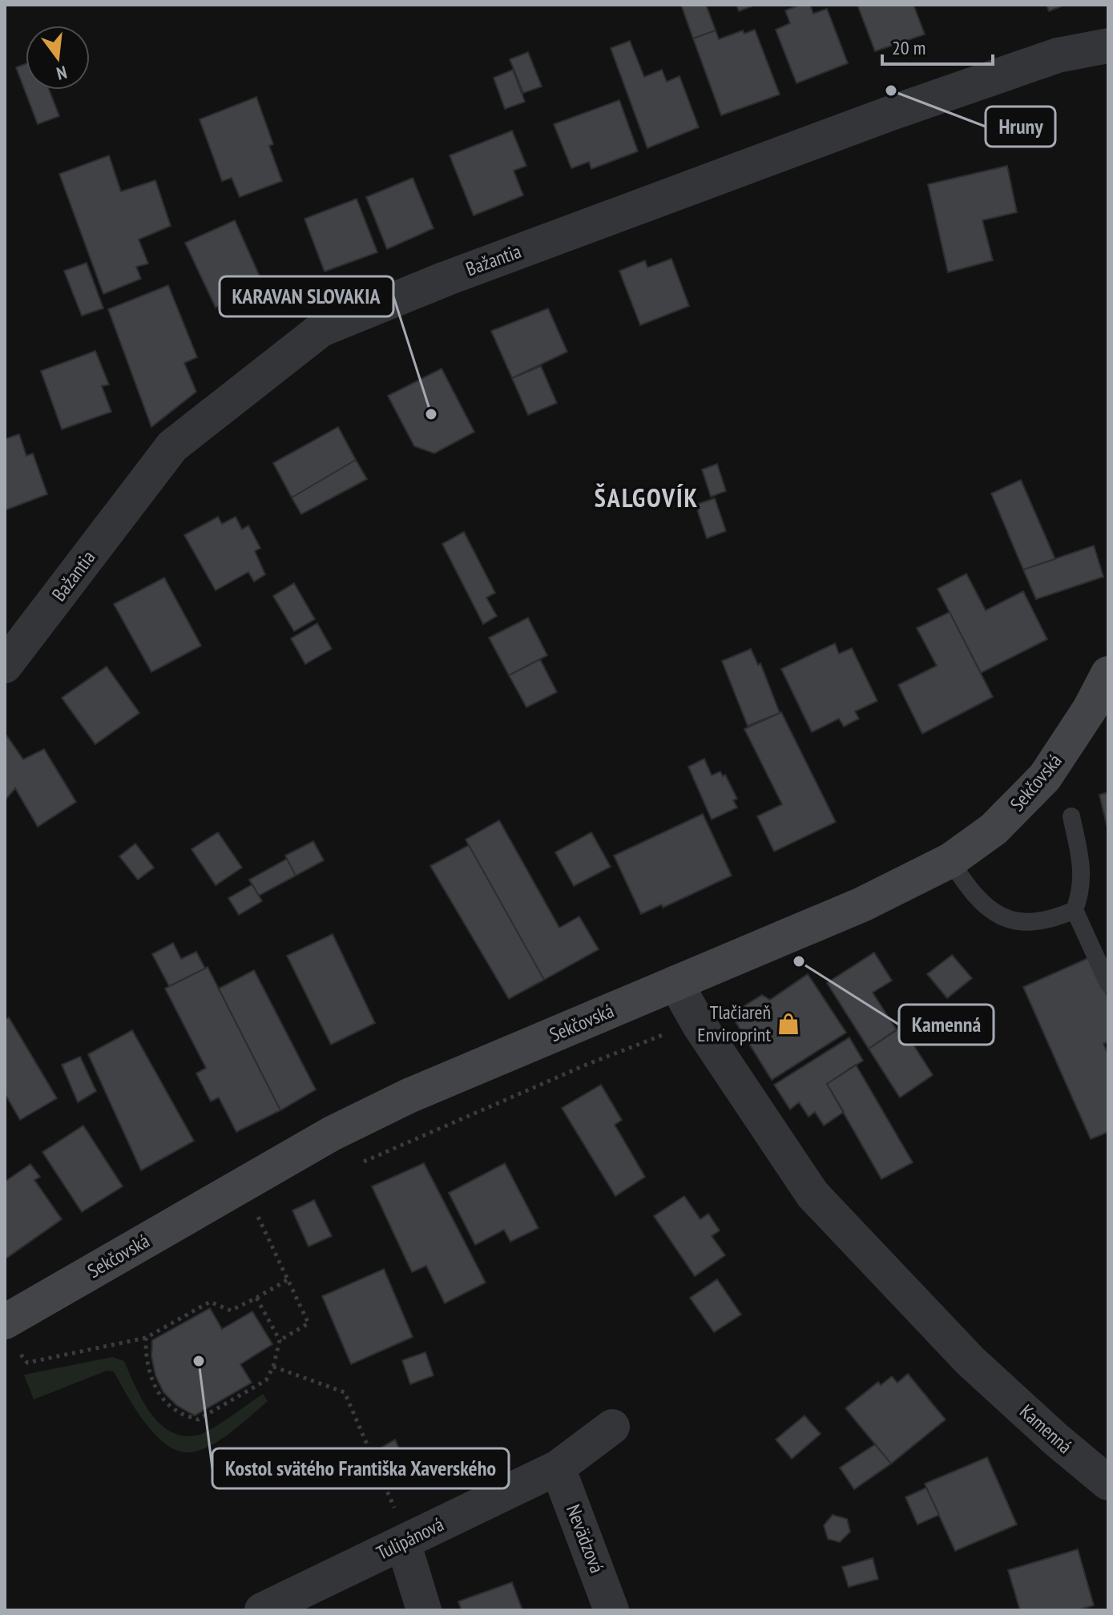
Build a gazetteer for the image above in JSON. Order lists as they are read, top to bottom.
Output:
{
  "streets": {
    "street": [
      "Bažantia",
      "Sekčovská",
      "Kamenná",
      "Tulipánová",
      "Nevädzová"
    ]
  },
  "crossings": [
    ["Sekčovská", "Kamenná"],
    ["Tulipánová", "Nevädzová"]
  ],
  "districts": ["ŠALGOVÍK"],
  "places": {
    "other": [
      "Hruny",
      "KARAVAN SLOVAKIA",
      "Kamenná",
      "Kostol svätého Františka Xaverského"
    ],
    "shop": ["Tlačiareň Enviroprint"]
  },
  "scale_bar": "20 m",
  "north": "bottom"
}
